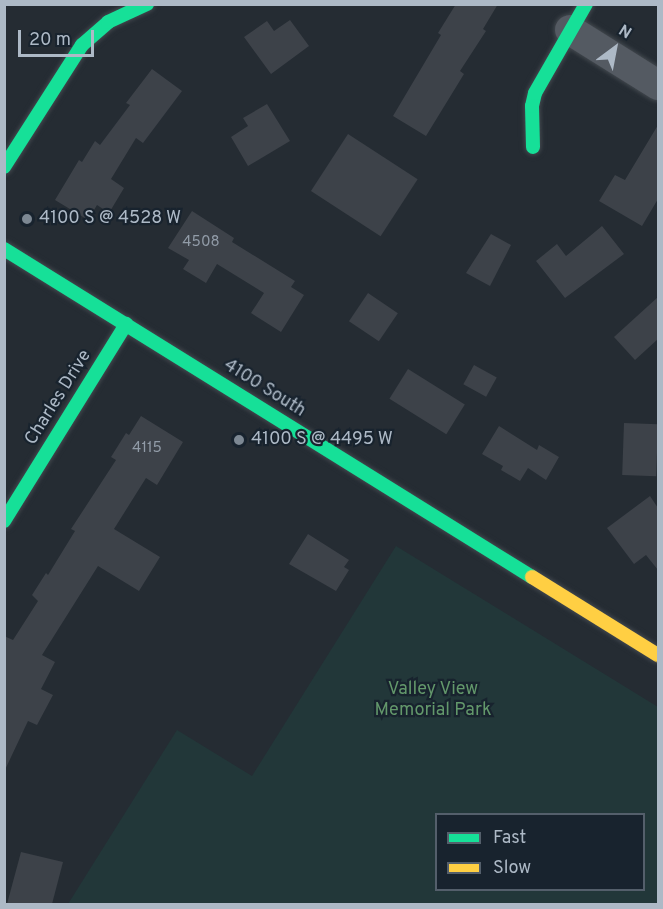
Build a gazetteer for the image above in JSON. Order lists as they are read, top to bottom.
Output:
{
  "streets": {
    "main road": ["4100 South", "Charles Drive"]
  },
  "crossings": [
    ["4100 South", "Charles Drive"]
  ],
  "parks": ["Valley View Memorial Park"],
  "places": ["4100 S @ 4528 W", "4100 S @ 4495 W"],
  "house_numbers": ["4508", "4115"],
  "legend": ["Fast", "Slow"],
  "scale_bar": "20 m",
  "north": "top right"
}
